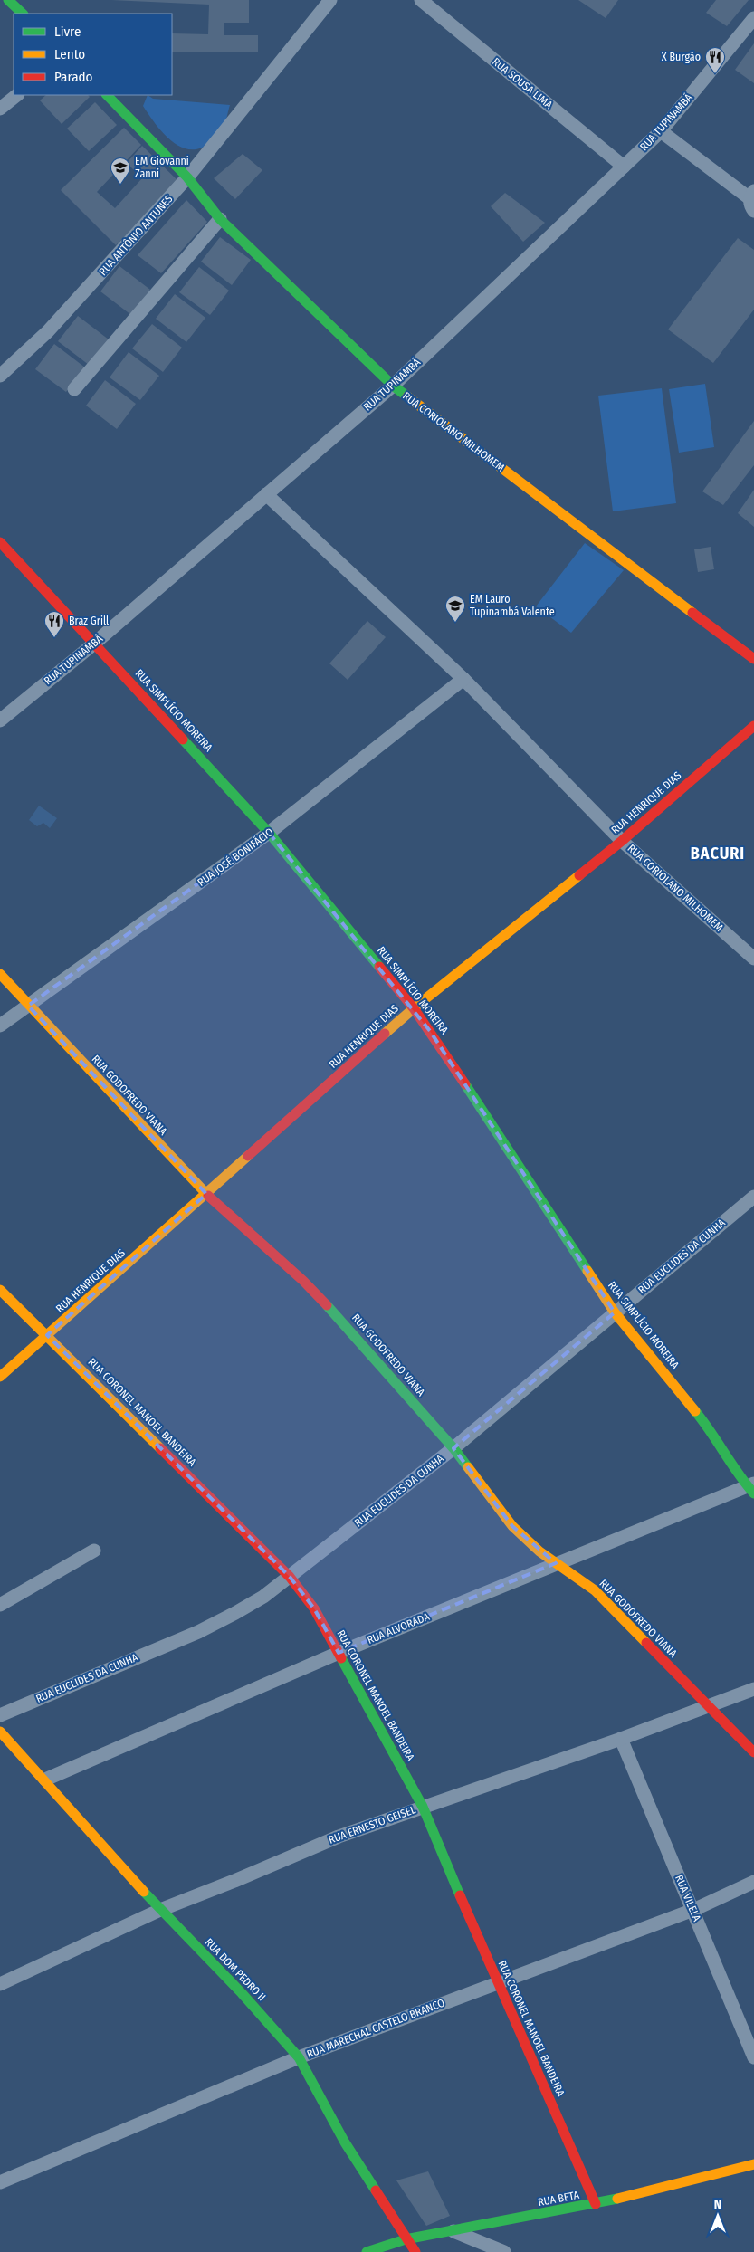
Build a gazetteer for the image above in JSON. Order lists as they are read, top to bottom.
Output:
{
  "streets": {
    "street": [
      "RUA SOUSA LIMA",
      "RUA TUPINAMBÁ",
      "RUA ANTÔNIO ANTUNES",
      "RUA CORIOLANO MILHOMEM",
      "RUA SIMPLÍCIO MOREIRA",
      "RUA HENRIQUE DIAS",
      "RUA JOSÉ BONIFÁCIO",
      "RUA GODOFREDO VIANA",
      "RUA EUCLIDES DA CUNHA",
      "RUA CORONEL MANOEL BANDEIRA",
      "RUA ALVORADA",
      "RUA ERNESTO GEISEL",
      "RUA VILELA",
      "RUA DOM PEDRO II",
      "RUA MARECHAL CASTELO BRANCO",
      "RUA BETA"
    ]
  },
  "crossings": [
    ["RUA SOUSA LIMA", "RUA TUPINAMBÁ"],
    ["RUA TUPINAMBÁ", "RUA CORIOLANO MILHOMEM"],
    ["RUA TUPINAMBÁ", "RUA SIMPLÍCIO MOREIRA"],
    ["RUA ANTÔNIO ANTUNES", "RUA CORIOLANO MILHOMEM"],
    ["RUA CORIOLANO MILHOMEM", "RUA HENRIQUE DIAS"],
    ["RUA CORIOLANO MILHOMEM", "RUA JOSÉ BONIFÁCIO"],
    ["RUA SIMPLÍCIO MOREIRA", "RUA HENRIQUE DIAS"],
    ["RUA SIMPLÍCIO MOREIRA", "RUA JOSÉ BONIFÁCIO"],
    ["RUA SIMPLÍCIO MOREIRA", "RUA EUCLIDES DA CUNHA"],
    ["RUA SIMPLÍCIO MOREIRA", "RUA ALVORADA"],
    ["RUA HENRIQUE DIAS", "RUA GODOFREDO VIANA"],
    ["RUA HENRIQUE DIAS", "RUA CORONEL MANOEL BANDEIRA"],
    ["RUA JOSÉ BONIFÁCIO", "RUA GODOFREDO VIANA"],
    ["RUA GODOFREDO VIANA", "RUA EUCLIDES DA CUNHA"],
    ["RUA GODOFREDO VIANA", "RUA ALVORADA"],
    ["RUA GODOFREDO VIANA", "RUA ERNESTO GEISEL"],
    ["RUA EUCLIDES DA CUNHA", "RUA CORONEL MANOEL BANDEIRA"],
    ["RUA CORONEL MANOEL BANDEIRA", "RUA ALVORADA"],
    ["RUA CORONEL MANOEL BANDEIRA", "RUA ERNESTO GEISEL"],
    ["RUA CORONEL MANOEL BANDEIRA", "RUA MARECHAL CASTELO BRANCO"],
    ["RUA CORONEL MANOEL BANDEIRA", "RUA BETA"],
    ["RUA ALVORADA", "RUA DOM PEDRO II"],
    ["RUA ERNESTO GEISEL", "RUA VILELA"],
    ["RUA ERNESTO GEISEL", "RUA DOM PEDRO II"],
    ["RUA VILELA", "RUA MARECHAL CASTELO BRANCO"],
    ["RUA DOM PEDRO II", "RUA MARECHAL CASTELO BRANCO"],
    ["RUA DOM PEDRO II", "RUA BETA"]
  ],
  "districts": ["BACURI"],
  "places": {
    "restaurant": ["X Burgão", "Braz Grill"],
    "school or university": ["EM Giovanni Zanni", "EM Lauro Tupinambá Valente"]
  },
  "legend": ["Livre", "Lento", "Parado"],
  "north": "top"
}
